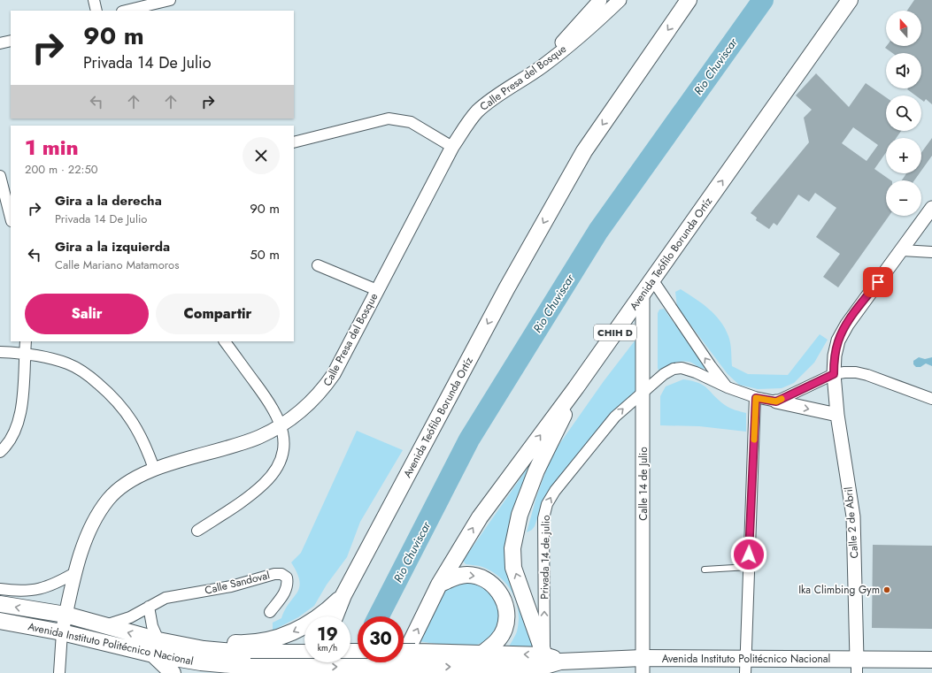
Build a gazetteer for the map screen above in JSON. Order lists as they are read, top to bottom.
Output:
{
  "streets": {
    "main road": ["Avenida Teófilo Borunda Ortíz", "CHIH D", "Avenida Instituto Politécnico Nacional"],
    "street": [
      "Calle Presa del Bosque",
      "Calle 14 de Julio",
      "Calle 2 de Abril",
      "Privada 14 de julio",
      "Calle Sandoval"
    ]
  },
  "crossings": [
    ["Calle Presa del Bosque", "Avenida Instituto Politécnico Nacional"],
    ["Avenida Teófilo Borunda Ortíz", "Calle 14 de Julio"],
    ["Calle 14 de Julio", "Privada 14 de julio"],
    ["Calle 14 de Julio", "Avenida Instituto Politécnico Nacional"],
    ["Calle 2 de Abril", "Avenida Instituto Politécnico Nacional"],
    ["Privada 14 de julio", "Avenida Instituto Politécnico Nacional"]
  ],
  "one_way": ["Privada 14 de julio"],
  "water": ["Rio Chuviscar"],
  "places": ["Ika Climbing Gym"],
  "north": "top",
  "page": {
    "map_buttons": ["+", "−"],
    "turn": ["90 m", "Privada 14 De Julio"],
    "heading": ["1 min", "200 m · 22:50"],
    "list": [
      {
        "name": "Gira a la derecha",
        "note": "Privada 14 De Julio",
        "value": "90 m"
      },
      {
        "name": "Gira a la izquierda",
        "note": "Calle Mariano Matamoros",
        "value": "50 m"
      }
    ],
    "buttons": ["Salir", "Compartir"],
    "speed": "19 km/h",
    "limit": "30"
  }
}
